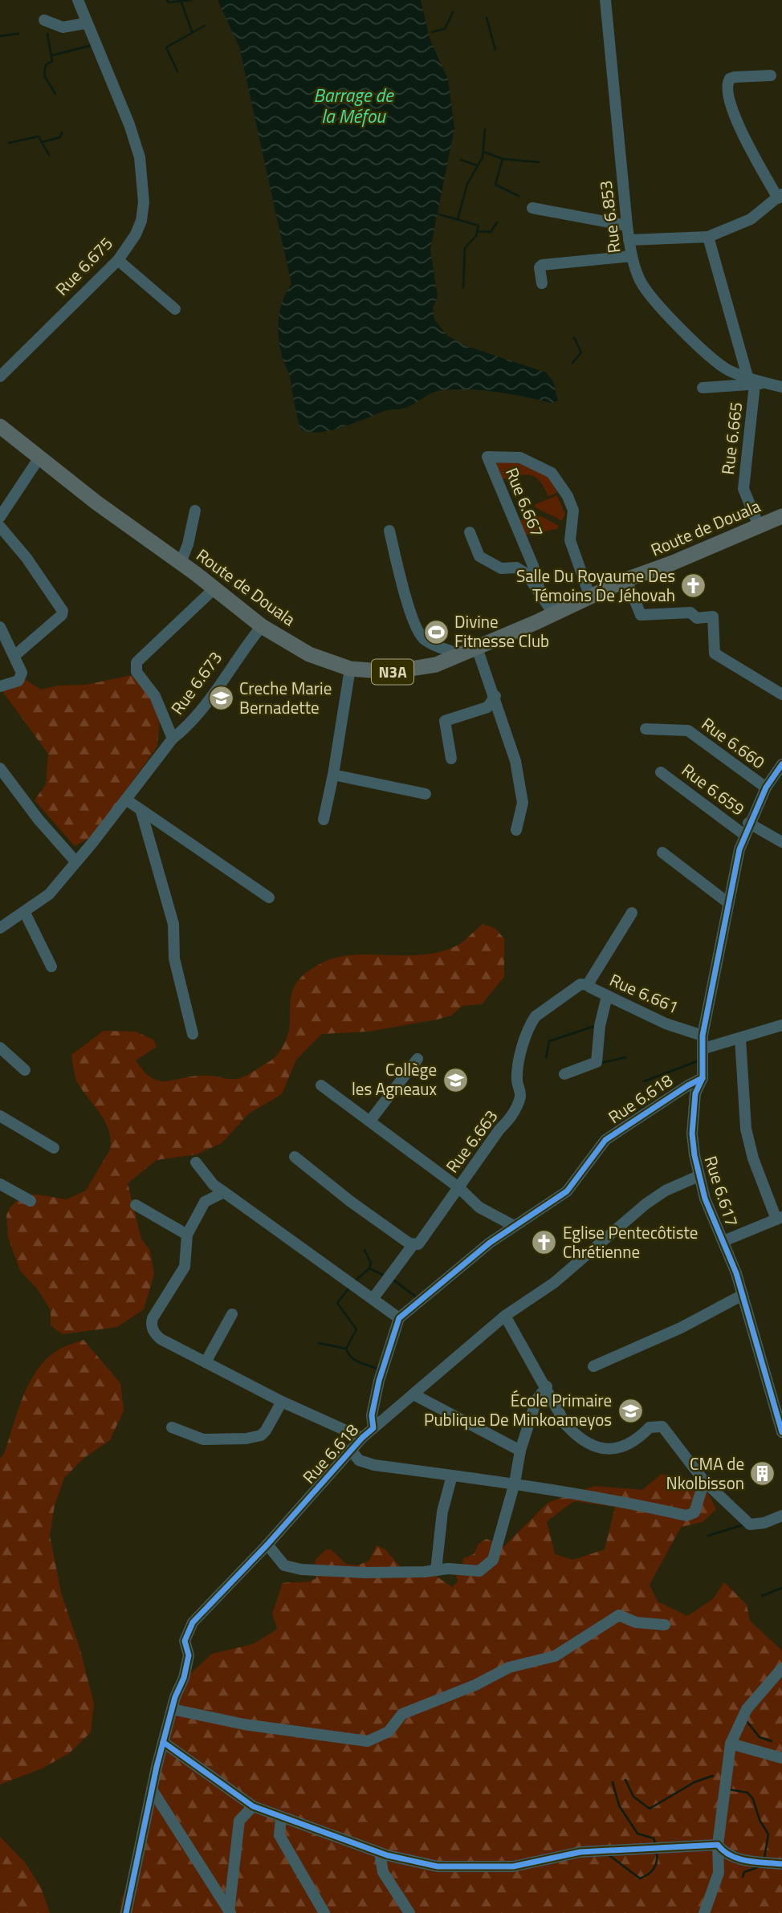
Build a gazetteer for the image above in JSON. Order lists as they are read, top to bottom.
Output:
{
  "streets": {
    "highway": ["Route de Douala", "N3A"],
    "street": [
      "Rue 6.853",
      "Rue 6.675",
      "Rue 6.665",
      "Rue 6.667",
      "Rue 6.673",
      "Rue 6.660",
      "Rue 6.659",
      "Rue 6.661",
      "Rue 6.618",
      "Rue 6.663",
      "Rue 6.617"
    ]
  },
  "crossings": [
    ["Rue 6.853", "Rue 6.665"],
    ["Rue 6.665", "Route de Douala"],
    ["Rue 6.667", "Route de Douala"],
    ["Route de Douala", "Rue 6.673"],
    ["Rue 6.660", "Rue 6.617"],
    ["Rue 6.659", "Rue 6.617"],
    ["Rue 6.661", "Rue 6.663"],
    ["Rue 6.661", "Rue 6.617"],
    ["Rue 6.618", "Rue 6.617"]
  ],
  "water": ["Barrage de la Méfou"],
  "places": {
    "church": ["Salle Du Royaume Des Témoins De Jéhovah", "Eglise Pentecôtiste Chrétienne"],
    "sports": ["Divine Fitnesse Club"],
    "school or university": ["Creche Marie Bernadette", "Collège les Agneaux", "École Primaire Publique De Minkoameyos"],
    "building": ["CMA de Nkolbisson"]
  }
}
